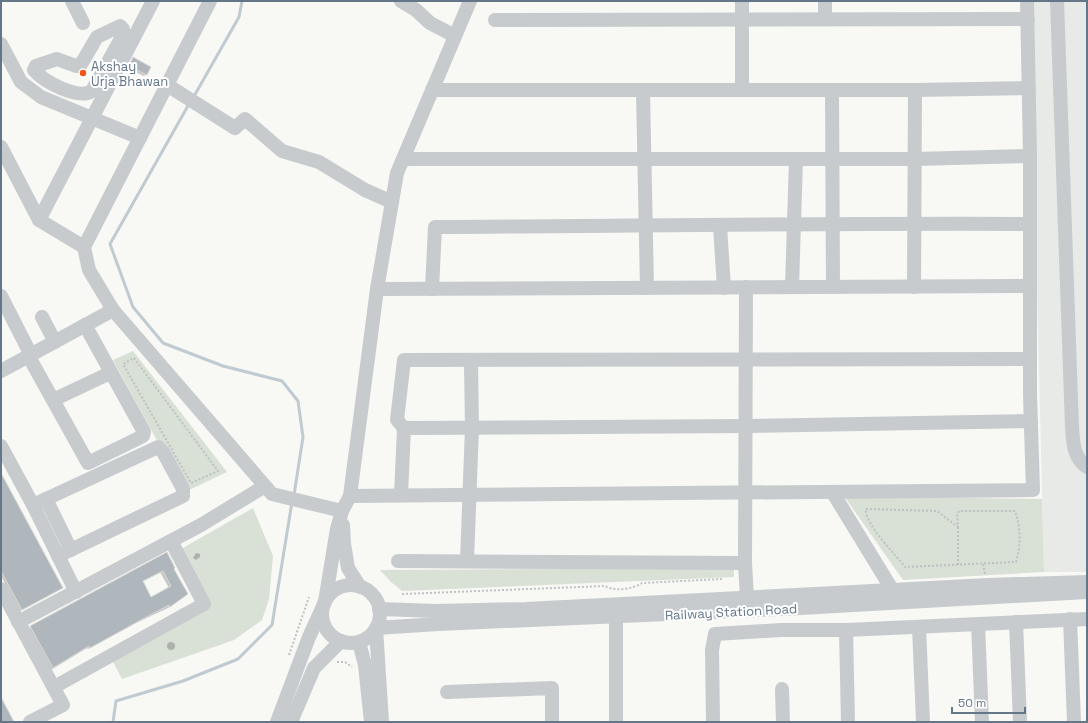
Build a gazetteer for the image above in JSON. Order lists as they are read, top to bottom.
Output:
{
  "streets": {
    "street": ["Railway Station Road"]
  },
  "places": ["Akshay Urja Bhawan"],
  "scale_bar": "50 m"
}
